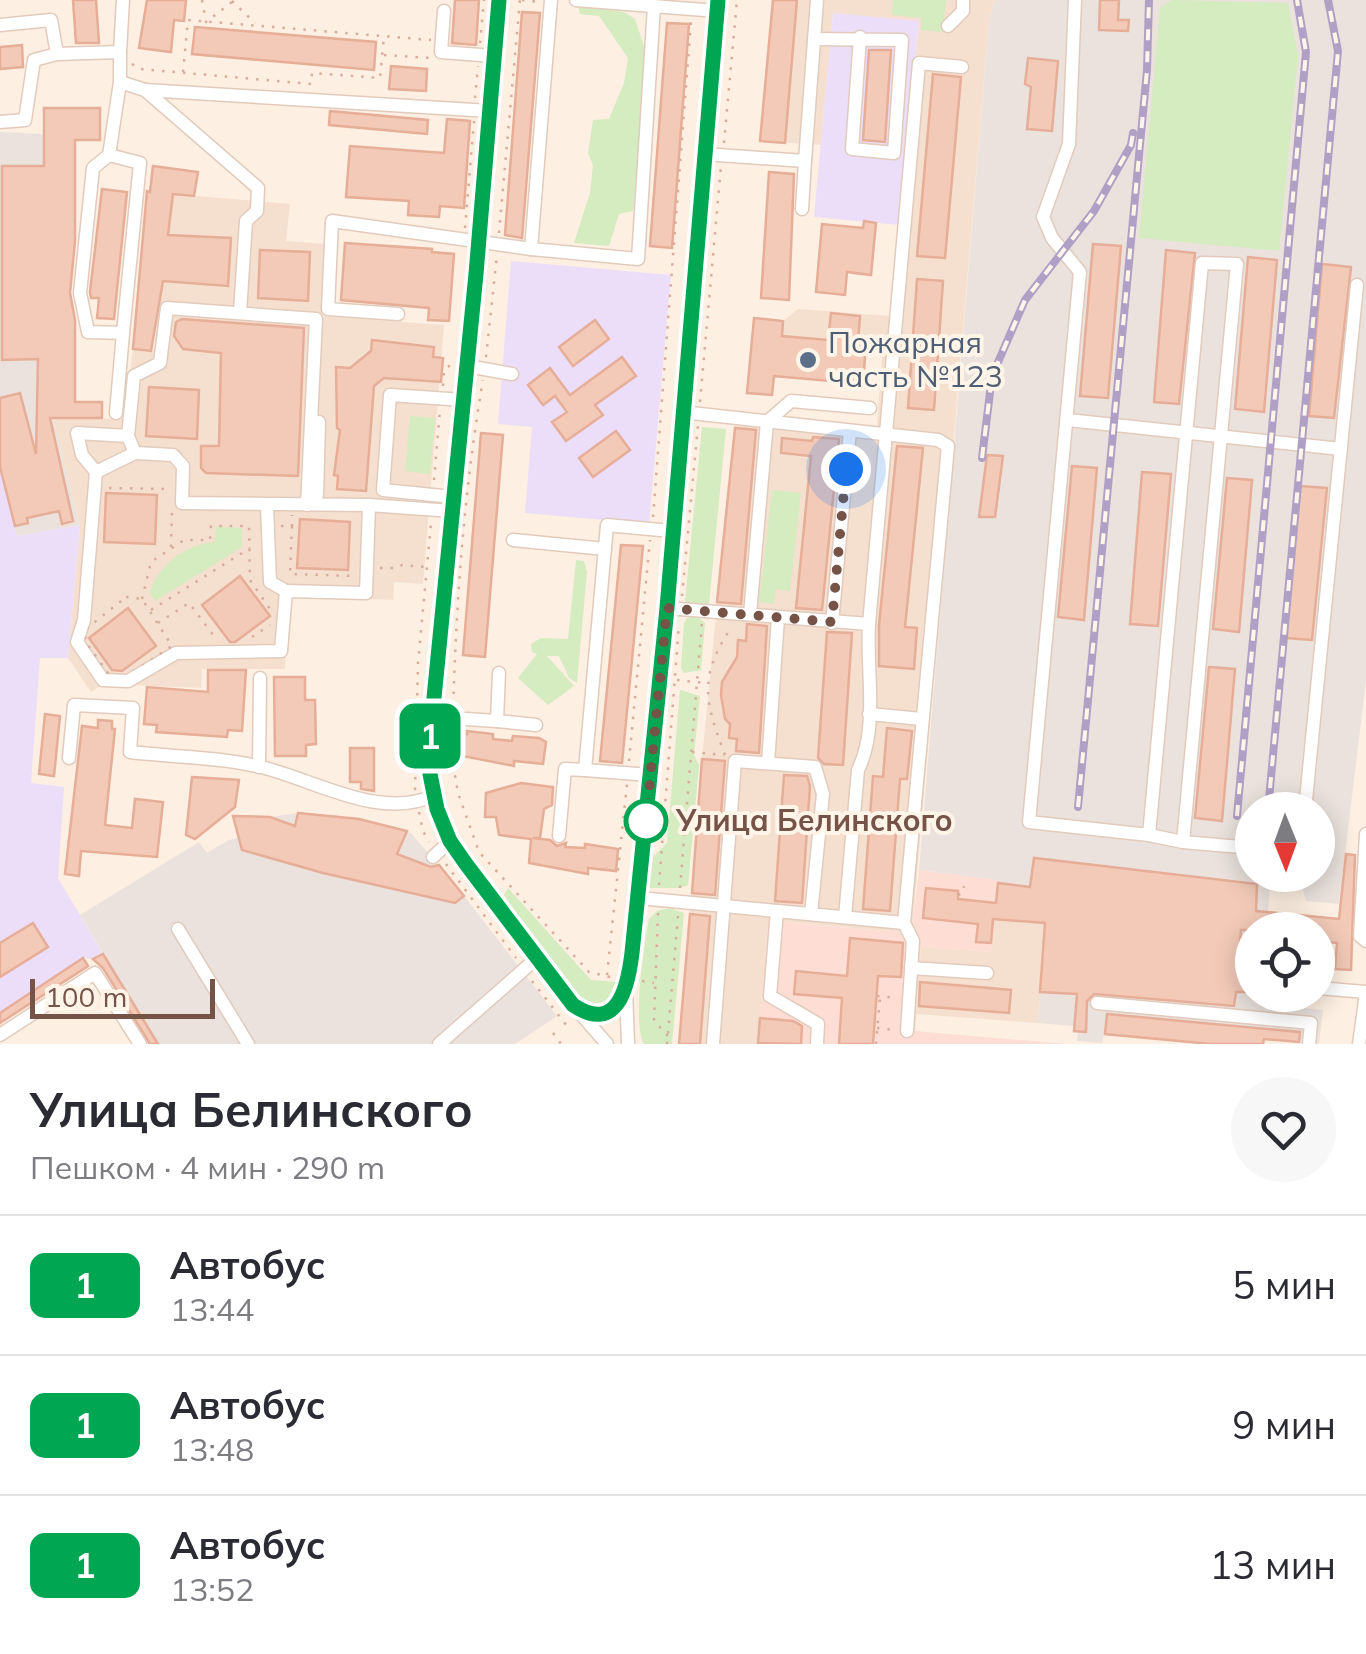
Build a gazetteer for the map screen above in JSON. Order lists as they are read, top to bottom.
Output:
{
  "places": ["Пожарная часть №123", "Улица Белинского"],
  "lines": ["bus line 1"],
  "scale_bar": "100 m",
  "north": "bottom",
  "page": {
    "on_map": "1",
    "scale": "100 m",
    "heading": ["Улица Белинского", "Пешком · 4 мин · 290 m"],
    "list": [
      {
        "mark": "1",
        "name": "Автобус",
        "note": "13:44",
        "value": "5 мин"
      },
      {
        "mark": "1",
        "name": "Автобус",
        "note": "13:48",
        "value": "9 мин"
      },
      {
        "mark": "1",
        "name": "Автобус",
        "note": "13:52",
        "value": "13 мин"
      }
    ]
  }
}
